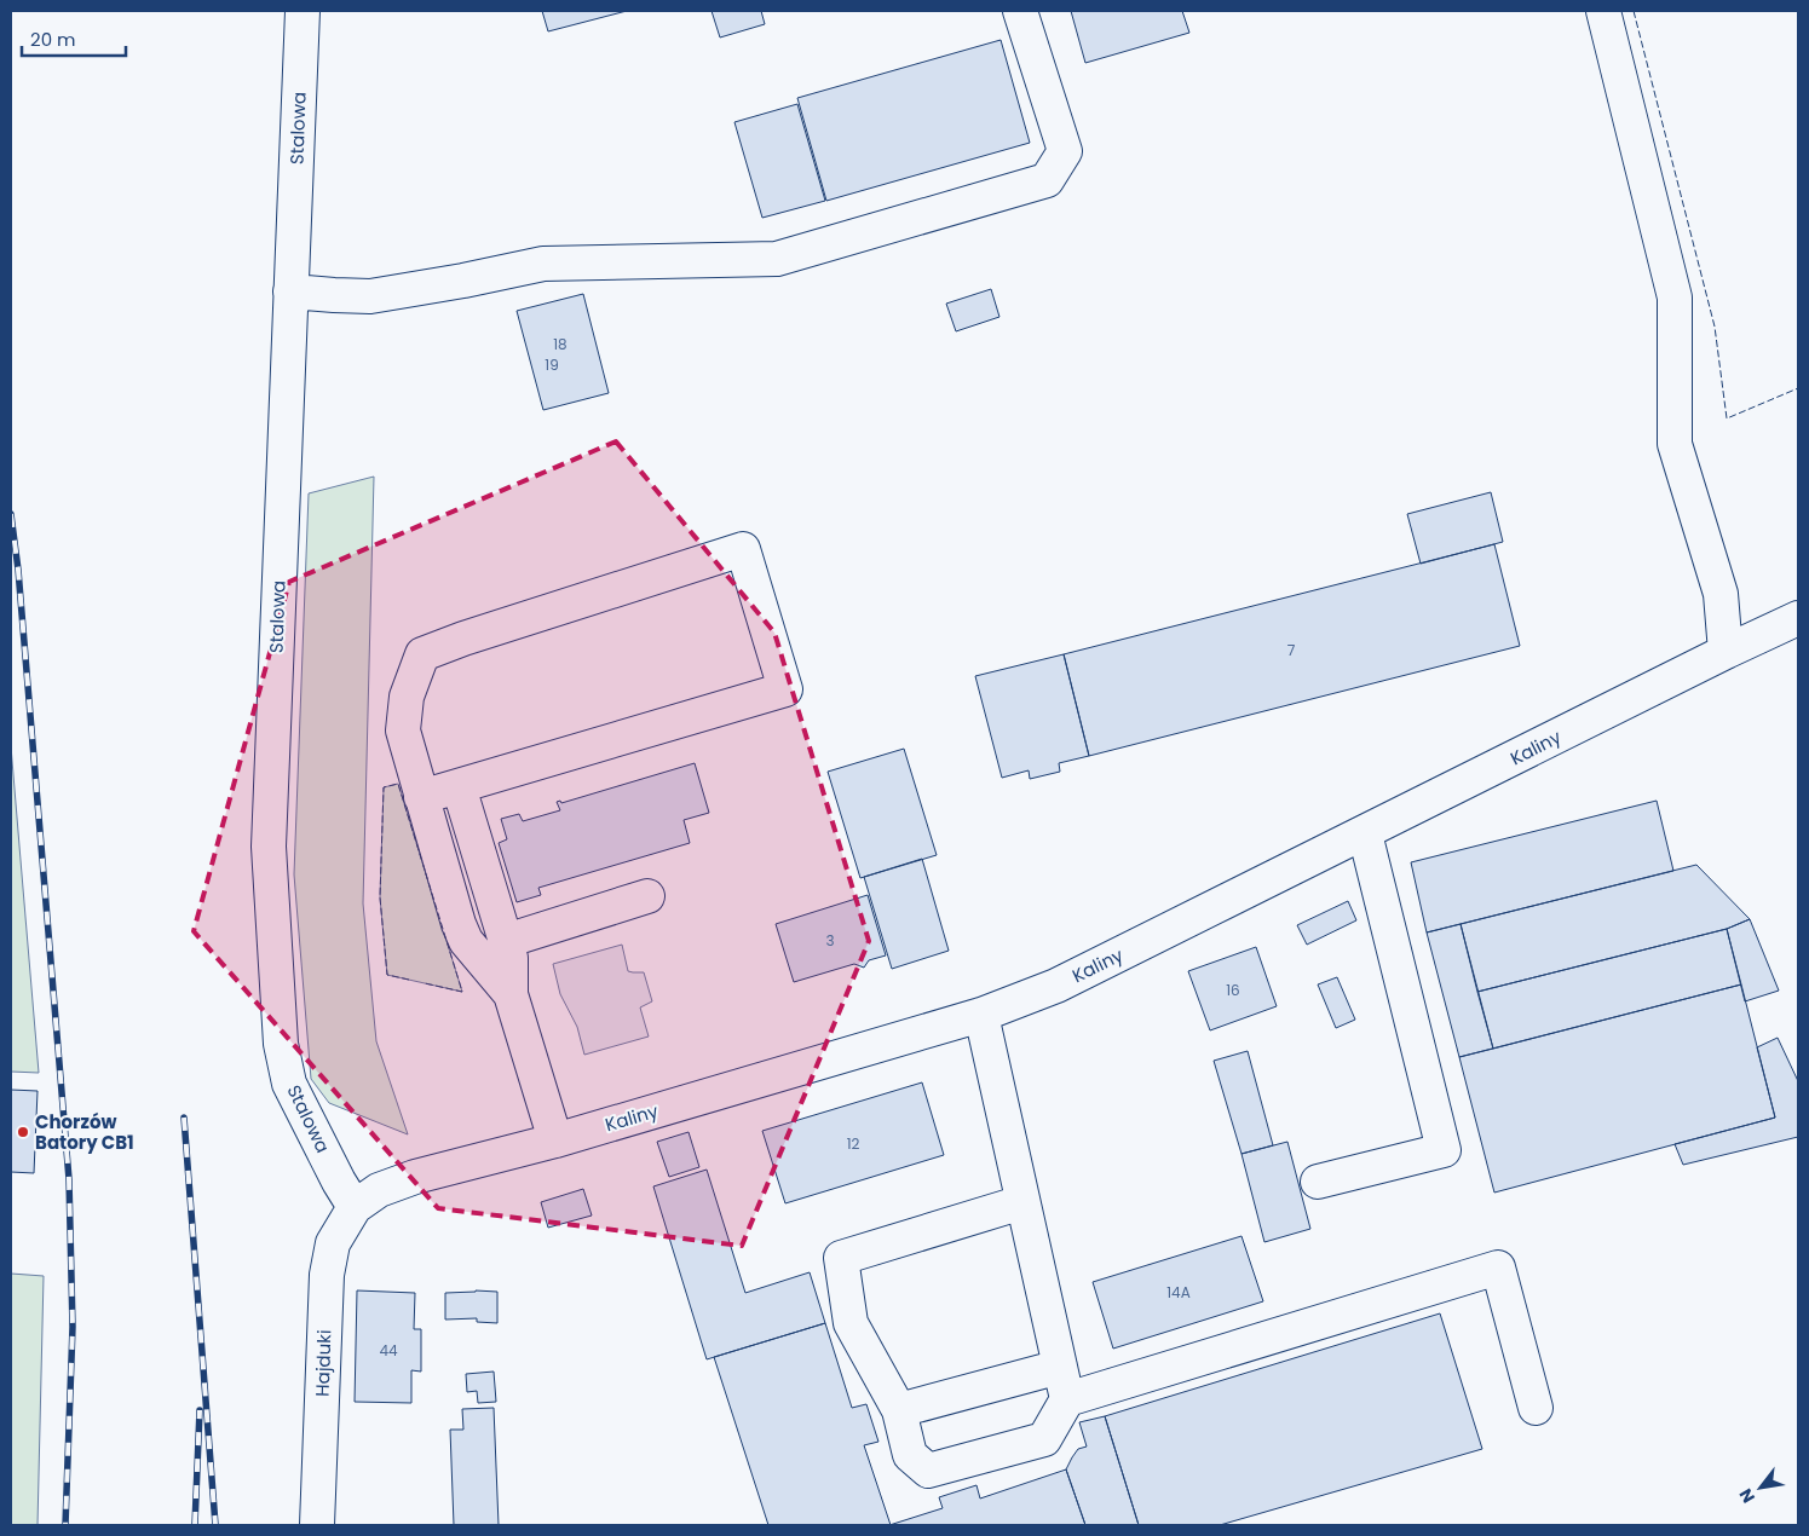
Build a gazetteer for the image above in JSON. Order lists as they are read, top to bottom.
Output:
{
  "streets": {
    "street": ["Stalowa", "Kaliny", "Hajduki"]
  },
  "crossings": [
    ["Stalowa", "Kaliny"],
    ["Stalowa", "Hajduki"],
    ["Kaliny", "Hajduki"]
  ],
  "places": ["Chorzów Batory CB1"],
  "house_numbers": [
    "18",
    "19",
    "7",
    "3",
    "16",
    "12",
    "14A",
    "44"
  ],
  "scale_bar": "20 m",
  "north": "bottom left"
}
